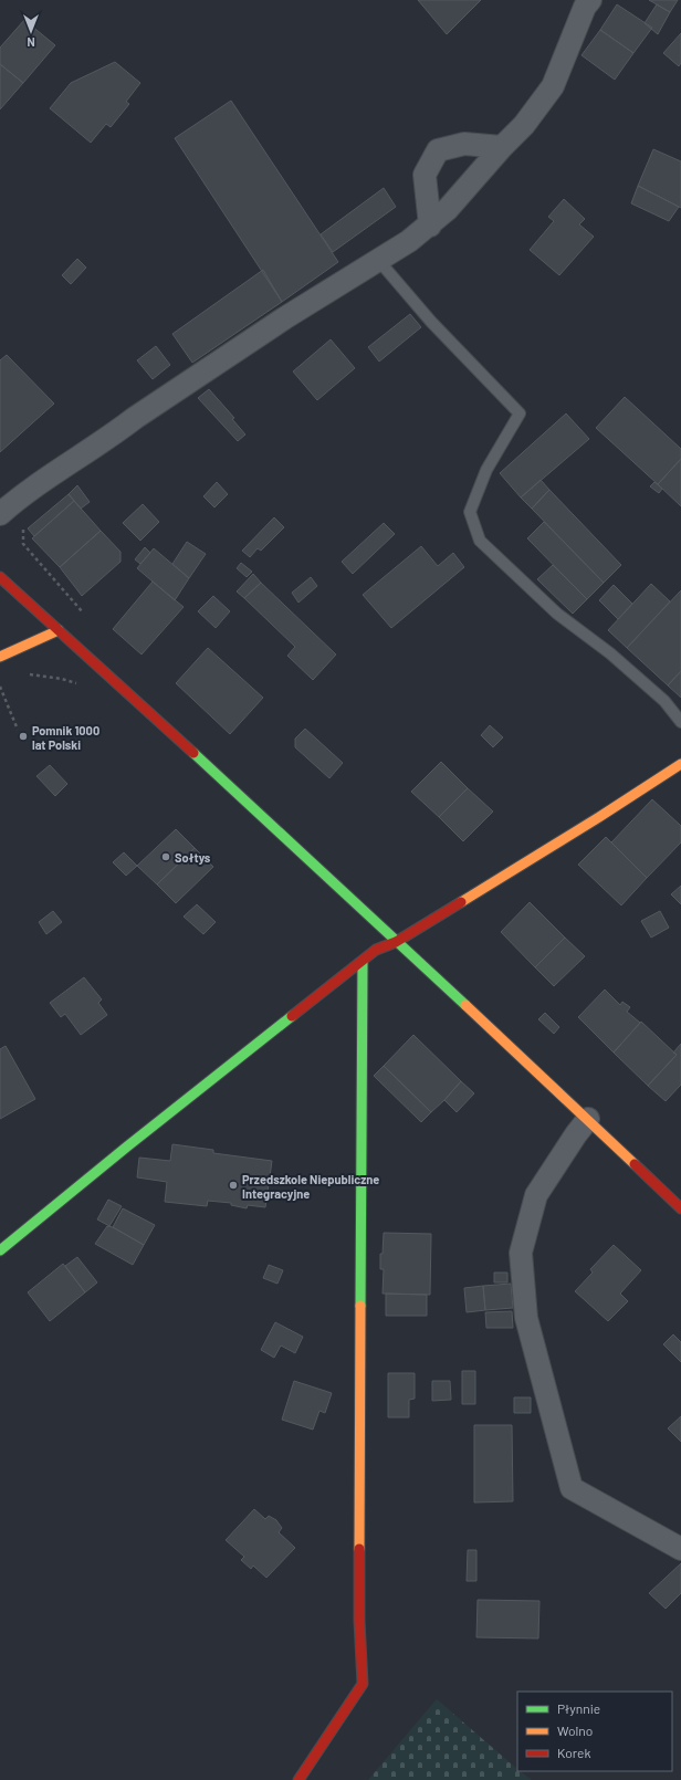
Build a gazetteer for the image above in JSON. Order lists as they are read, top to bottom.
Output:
{
  "places": ["Pomnik 1000 lat Polski", "Sołtys", "Przedszkole Niepubliczne Integracyjne"],
  "legend": ["Płynnie", "Wolno", "Korek"],
  "north": "bottom"
}
